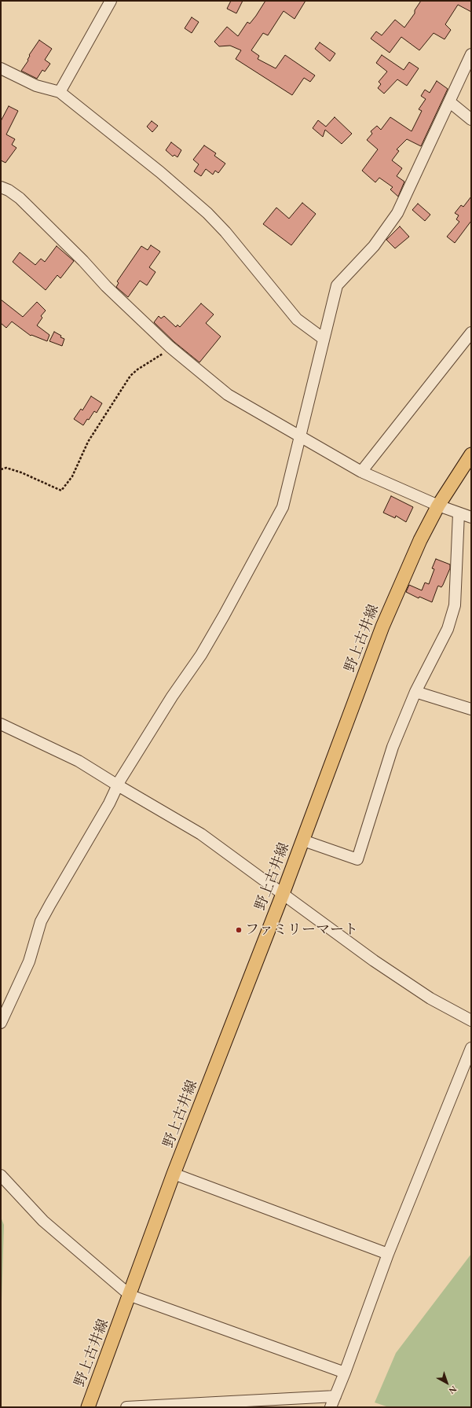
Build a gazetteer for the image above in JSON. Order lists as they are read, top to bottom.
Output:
{
  "streets": {
    "main road": ["野上古井線"]
  },
  "places": ["ファミリーマート"],
  "north": "bottom right"
}
